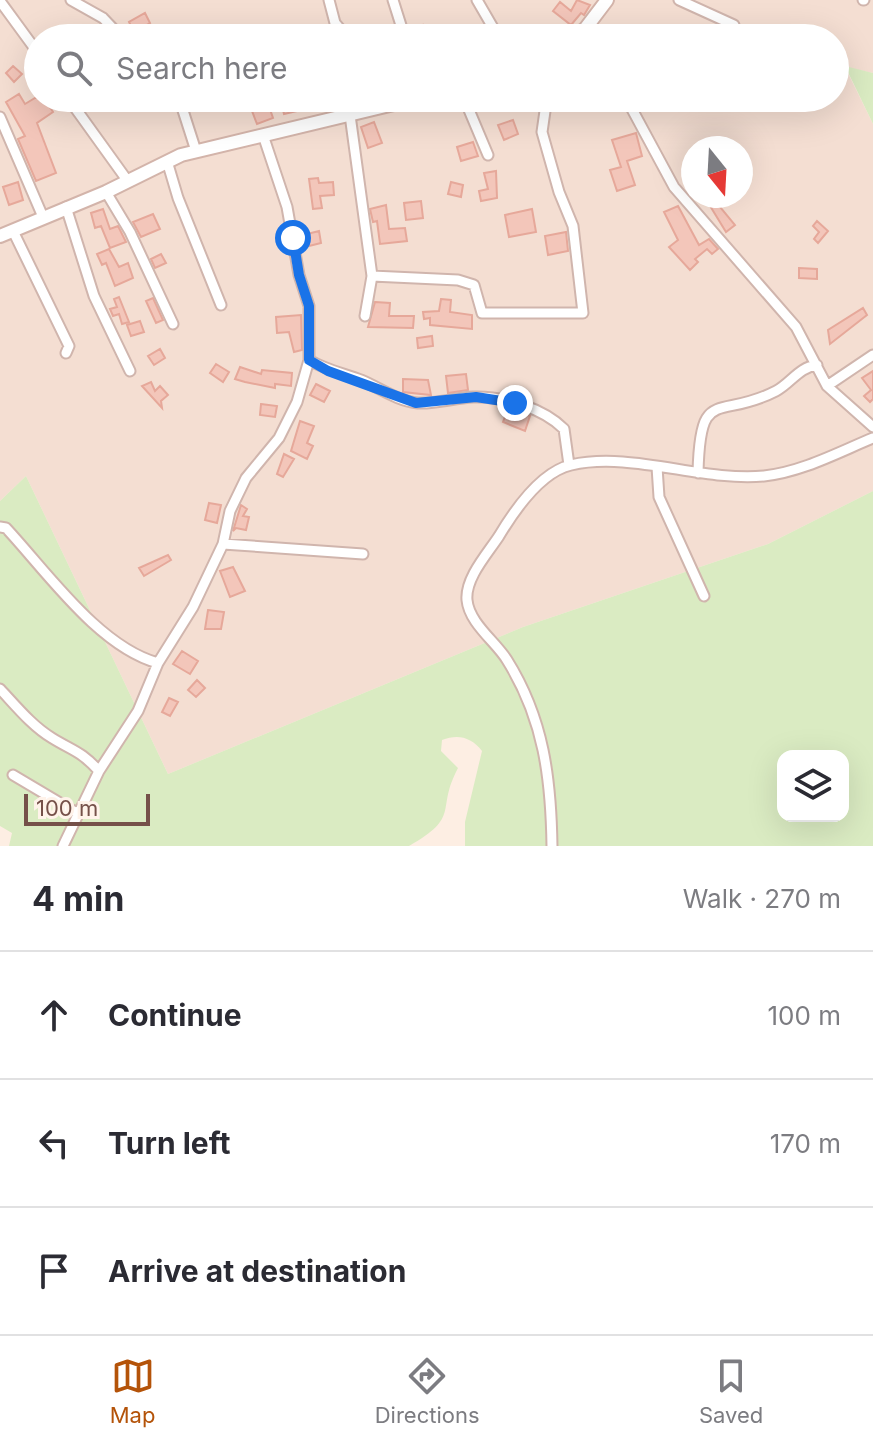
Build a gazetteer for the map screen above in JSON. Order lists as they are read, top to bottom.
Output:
{
  "scale_bar": "100 m",
  "north": "bottom",
  "page": {
    "search": "Search here",
    "scale": "100 m",
    "heading": ["4 min", "Walk · 270 m"],
    "list": [
      ["Continue", "100 m"],
      ["Turn left", "170 m"],
      "Arrive at destination"
    ],
    "nav": ["Map", "Directions", "Saved"]
  }
}
